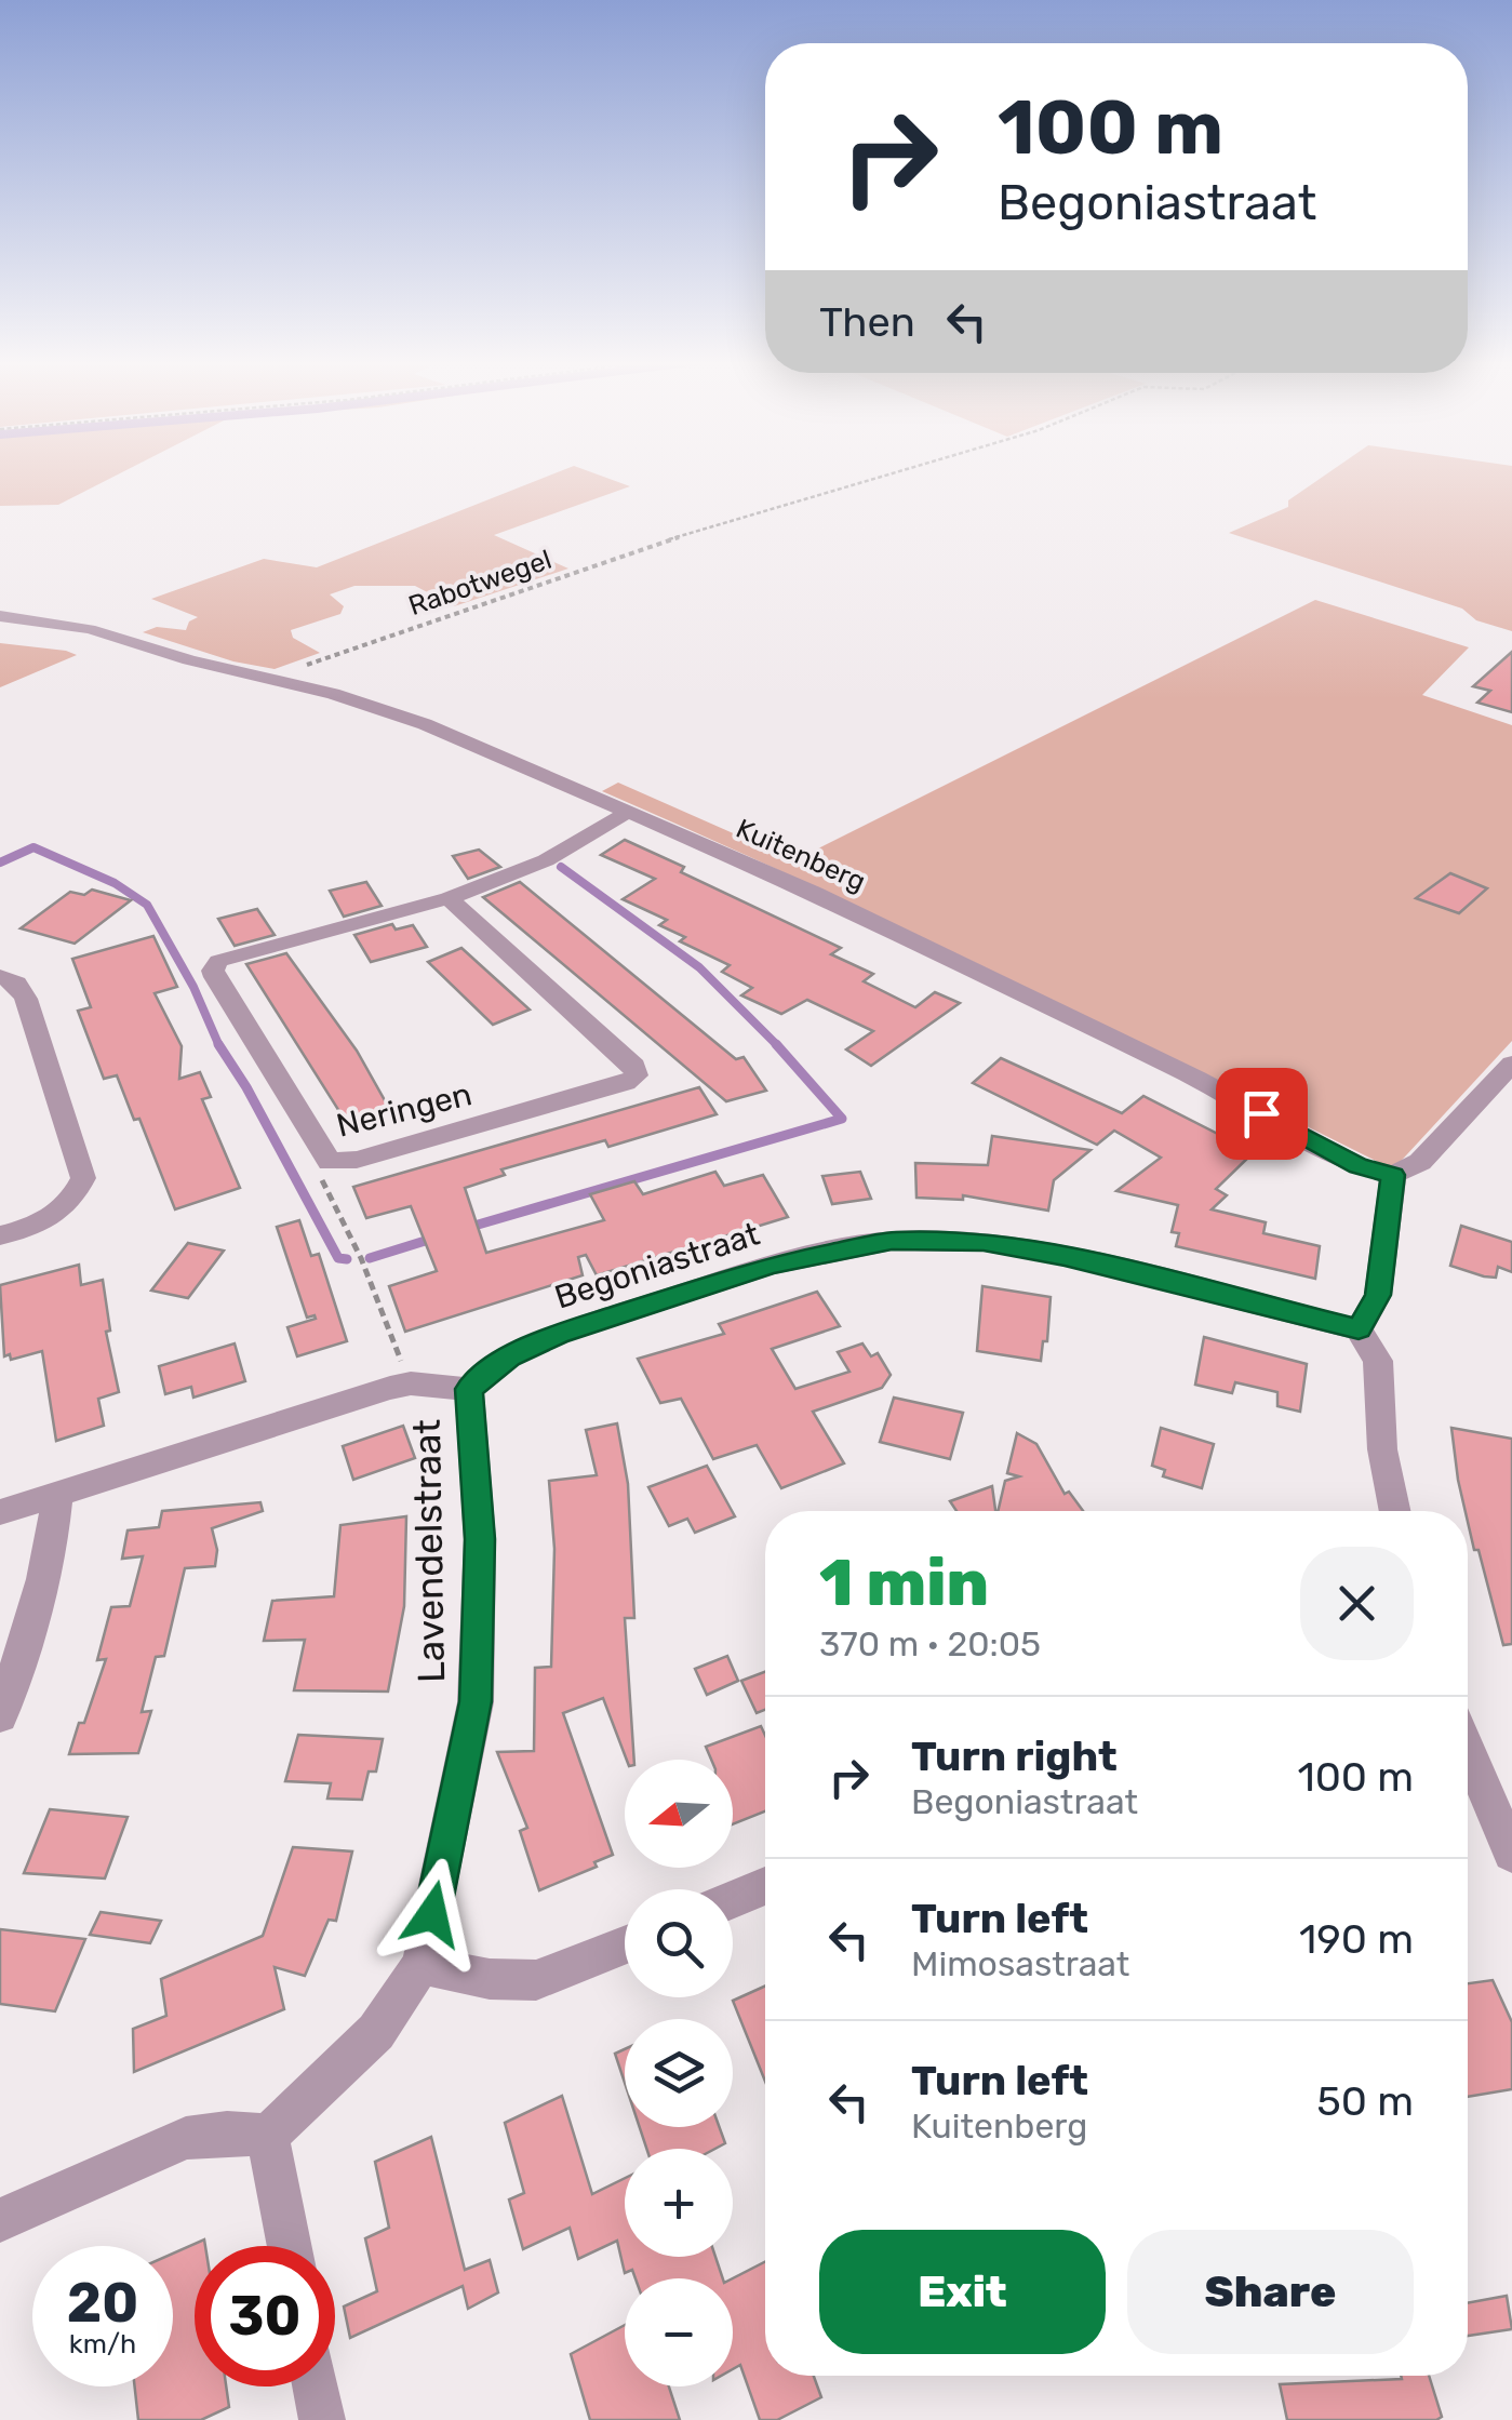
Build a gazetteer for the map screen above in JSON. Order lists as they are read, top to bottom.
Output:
{
  "streets": {
    "street": [
      "Kuitenberg",
      "Neringen",
      "Begoniastraat",
      "Lavendelstraat"
    ],
    "path": ["Rabotwegel"]
  },
  "crossings": [
    ["Rabotwegel", "Kuitenberg"],
    ["Kuitenberg", "Neringen"],
    ["Begoniastraat", "Lavendelstraat"]
  ],
  "north": "left",
  "page": {
    "turn": ["100 m", "Begoniastraat"],
    "then": "Then",
    "heading": ["1 min", "370 m · 20:05"],
    "list": [
      {
        "name": "Turn right",
        "note": "Begoniastraat",
        "value": "100 m"
      },
      {
        "name": "Turn left",
        "note": "Mimosastraat",
        "value": "190 m"
      },
      {
        "name": "Turn left",
        "note": "Kuitenberg",
        "value": "50 m"
      }
    ],
    "map_buttons": ["+", "−"],
    "buttons": ["Exit", "Share"],
    "speed": "20 km/h",
    "limit": "30"
  }
}
